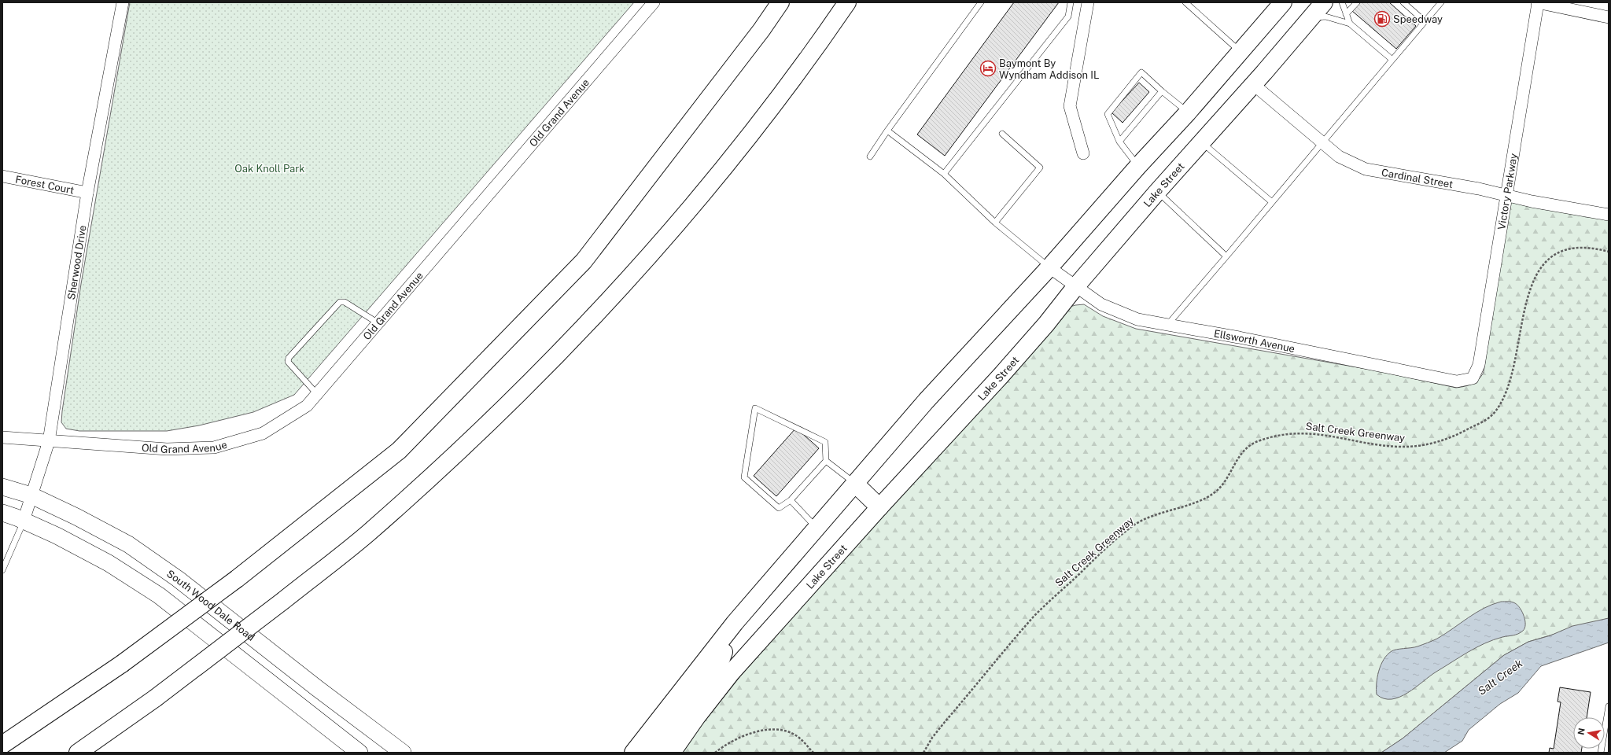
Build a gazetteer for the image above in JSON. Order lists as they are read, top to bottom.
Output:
{
  "streets": {
    "main road": ["Lake Street", "South Wood Dale Road"],
    "street": [
      "Old Grand Avenue",
      "Cardinal Street",
      "Forest Court",
      "Victory Parkway",
      "Sherwood Drive",
      "Ellsworth Avenue"
    ],
    "path": ["Salt Creek Greenway"]
  },
  "crossings": [
    ["Old Grand Avenue", "Sherwood Drive"],
    ["Cardinal Street", "Lake Street"],
    ["Cardinal Street", "Victory Parkway"],
    ["Forest Court", "Sherwood Drive"],
    ["Lake Street", "Ellsworth Avenue"],
    ["Victory Parkway", "Ellsworth Avenue"],
    ["Sherwood Drive", "South Wood Dale Road"]
  ],
  "water": ["Salt Creek"],
  "parks": ["Oak Knoll Park"],
  "places": {
    "fuel station": ["Speedway"],
    "hotel": ["Baymont By Wyndham Addison IL"]
  },
  "north": "left"
}
